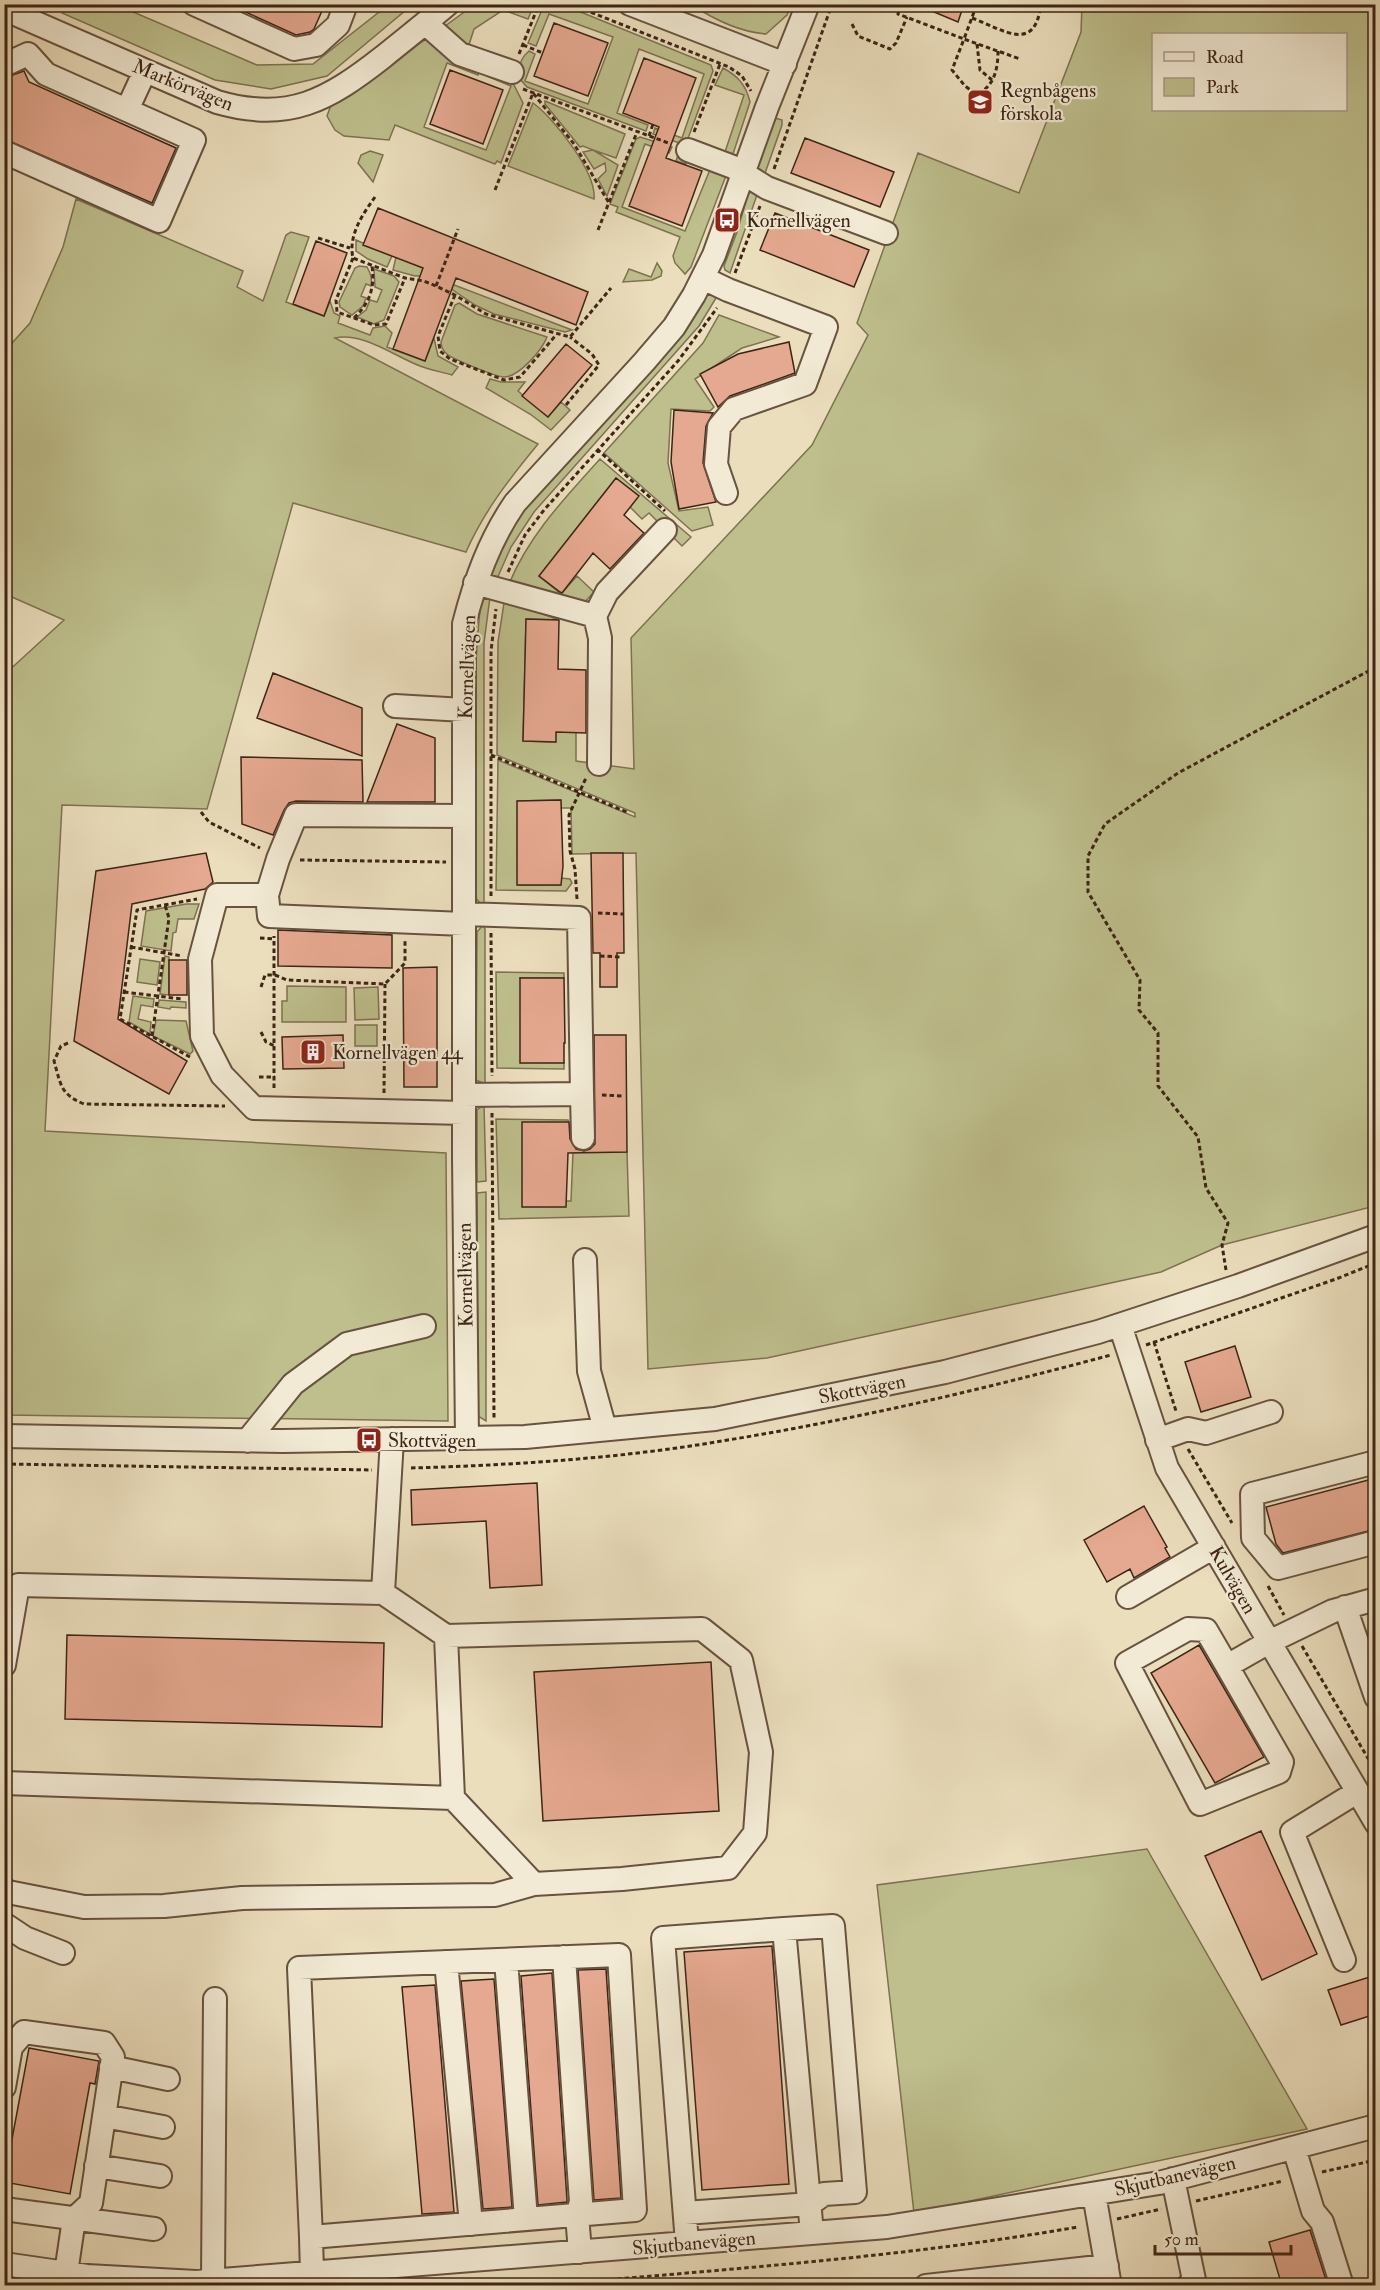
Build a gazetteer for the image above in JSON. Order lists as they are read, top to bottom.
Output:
{
  "streets": {
    "street": [
      "Markörvägen",
      "Kornellvägen",
      "Skottvägen",
      "Kulvägen",
      "Skjutbanevägen"
    ]
  },
  "crossings": [
    ["Kornellvägen", "Skottvägen"],
    ["Skottvägen", "Kulvägen"]
  ],
  "places": {
    "school or university": ["Regnbågens förskola"],
    "bus stop": ["Kornellvägen", "Skottvägen"],
    "building": ["Kornellvägen 44"]
  },
  "legend": ["Road", "Park"],
  "scale_bar": "50 m"
}
